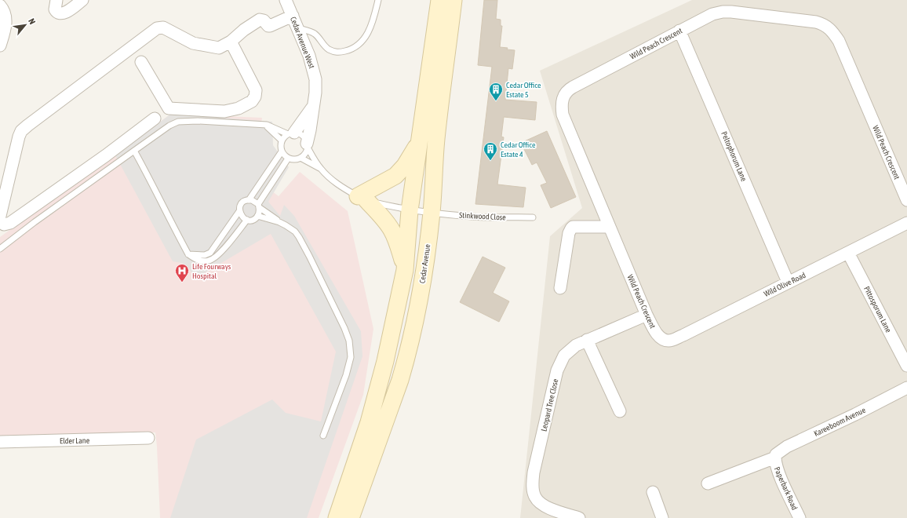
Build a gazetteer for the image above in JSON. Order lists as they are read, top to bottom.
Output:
{
  "streets": {
    "main road": ["Cedar Avenue"],
    "street": [
      "Cedar Avenue West",
      "Wild Peach Crescent",
      "Peltophorum Lane",
      "Wild Olive Road",
      "Pittosporum Lane",
      "Leopard Tree Close",
      "Kareeboom Avenue",
      "Elder Lane",
      "Paperbark Road"
    ],
    "lane": ["Stinkwood Close"]
  },
  "crossings": [
    ["Wild Peach Crescent", "Peltophorum Lane"],
    ["Wild Peach Crescent", "Wild Olive Road"],
    ["Wild Peach Crescent", "Leopard Tree Close"],
    ["Peltophorum Lane", "Wild Olive Road"],
    ["Stinkwood Close", "Cedar Avenue"],
    ["Wild Olive Road", "Pittosporum Lane"],
    ["Kareeboom Avenue", "Paperbark Road"]
  ],
  "places": {
    "building": ["Cedar Office Estate 5", "Cedar Office Estate 4"],
    "hospital": ["Life Fourways Hospital"]
  },
  "north": "top right"
}
